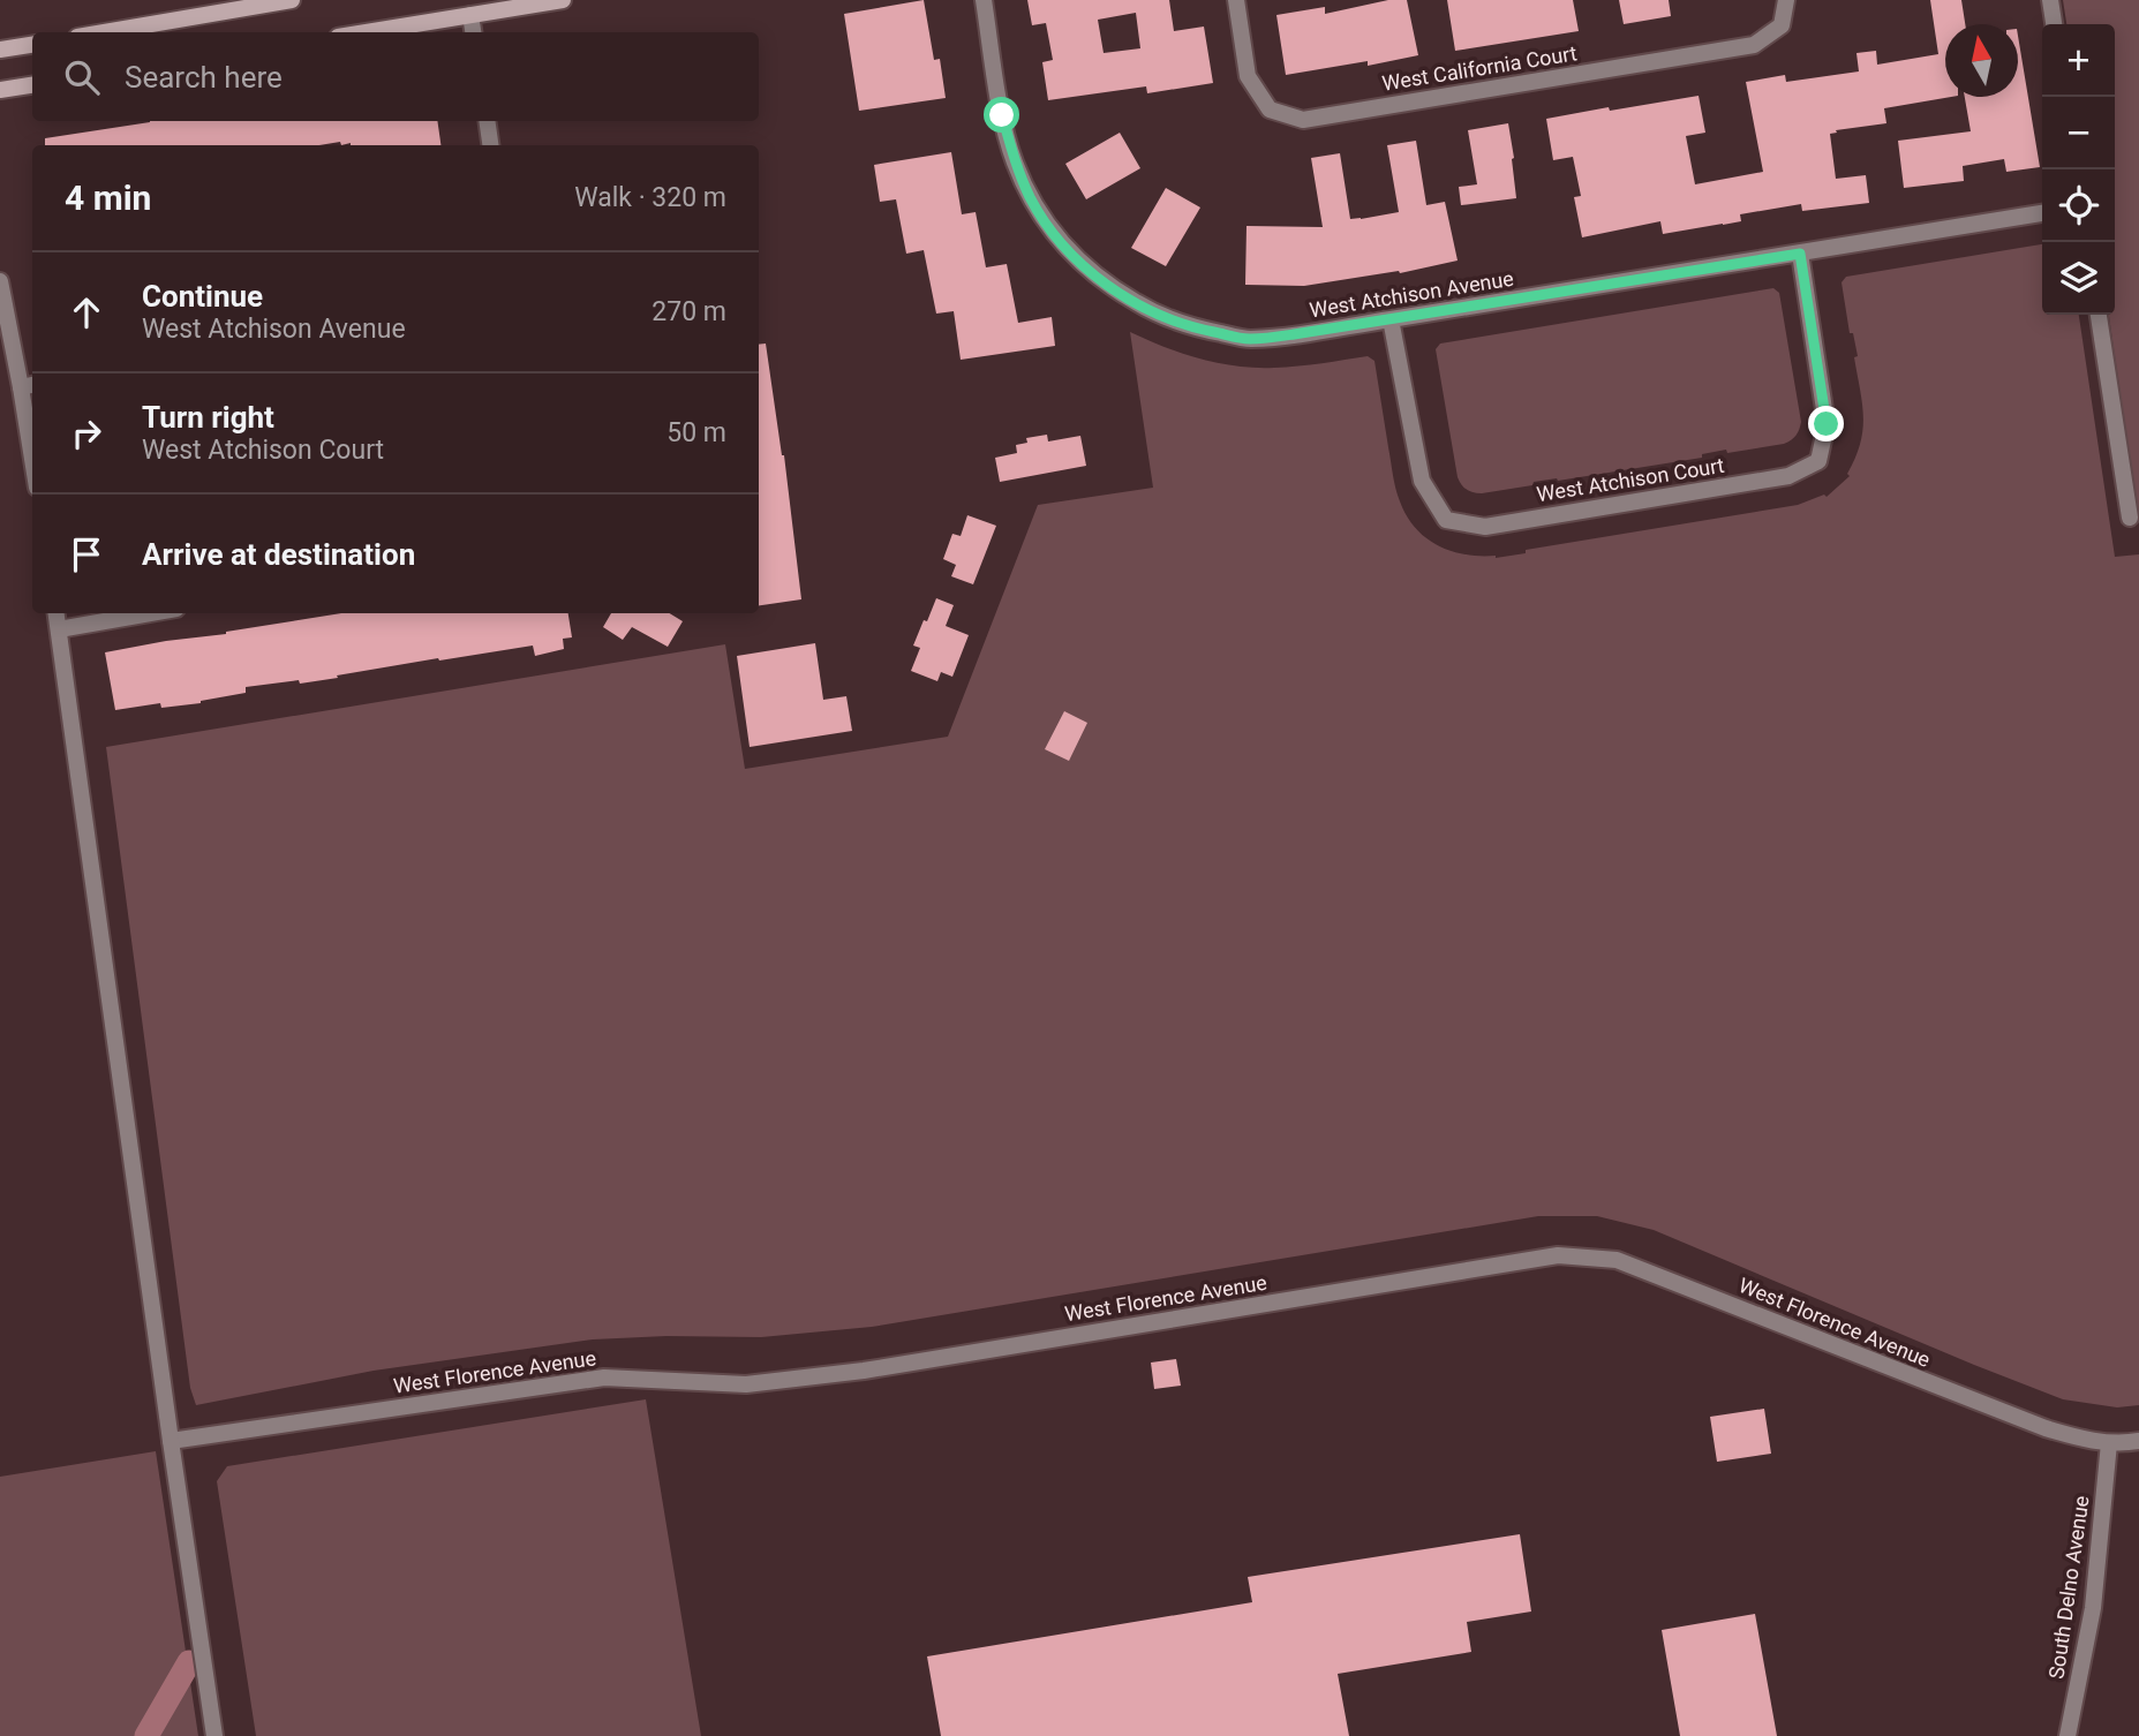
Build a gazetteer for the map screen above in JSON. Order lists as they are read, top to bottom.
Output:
{
  "streets": {
    "street": [
      "West California Court",
      "West Atchison Avenue",
      "West Atchison Court",
      "West Florence Avenue",
      "South Delno Avenue"
    ]
  },
  "crossings": [
    ["West Atchison Avenue", "West Atchison Court"],
    ["West Florence Avenue", "South Delno Avenue"]
  ],
  "north": "top",
  "page": {
    "map_buttons": ["+", "−"],
    "search": "Search here",
    "heading": ["4 min", "Walk · 320 m"],
    "list": [
      ["Continue", "West Atchison Avenue", "270 m"],
      ["Turn right", "West Atchison Court", "50 m"],
      "Arrive at destination"
    ]
  }
}
